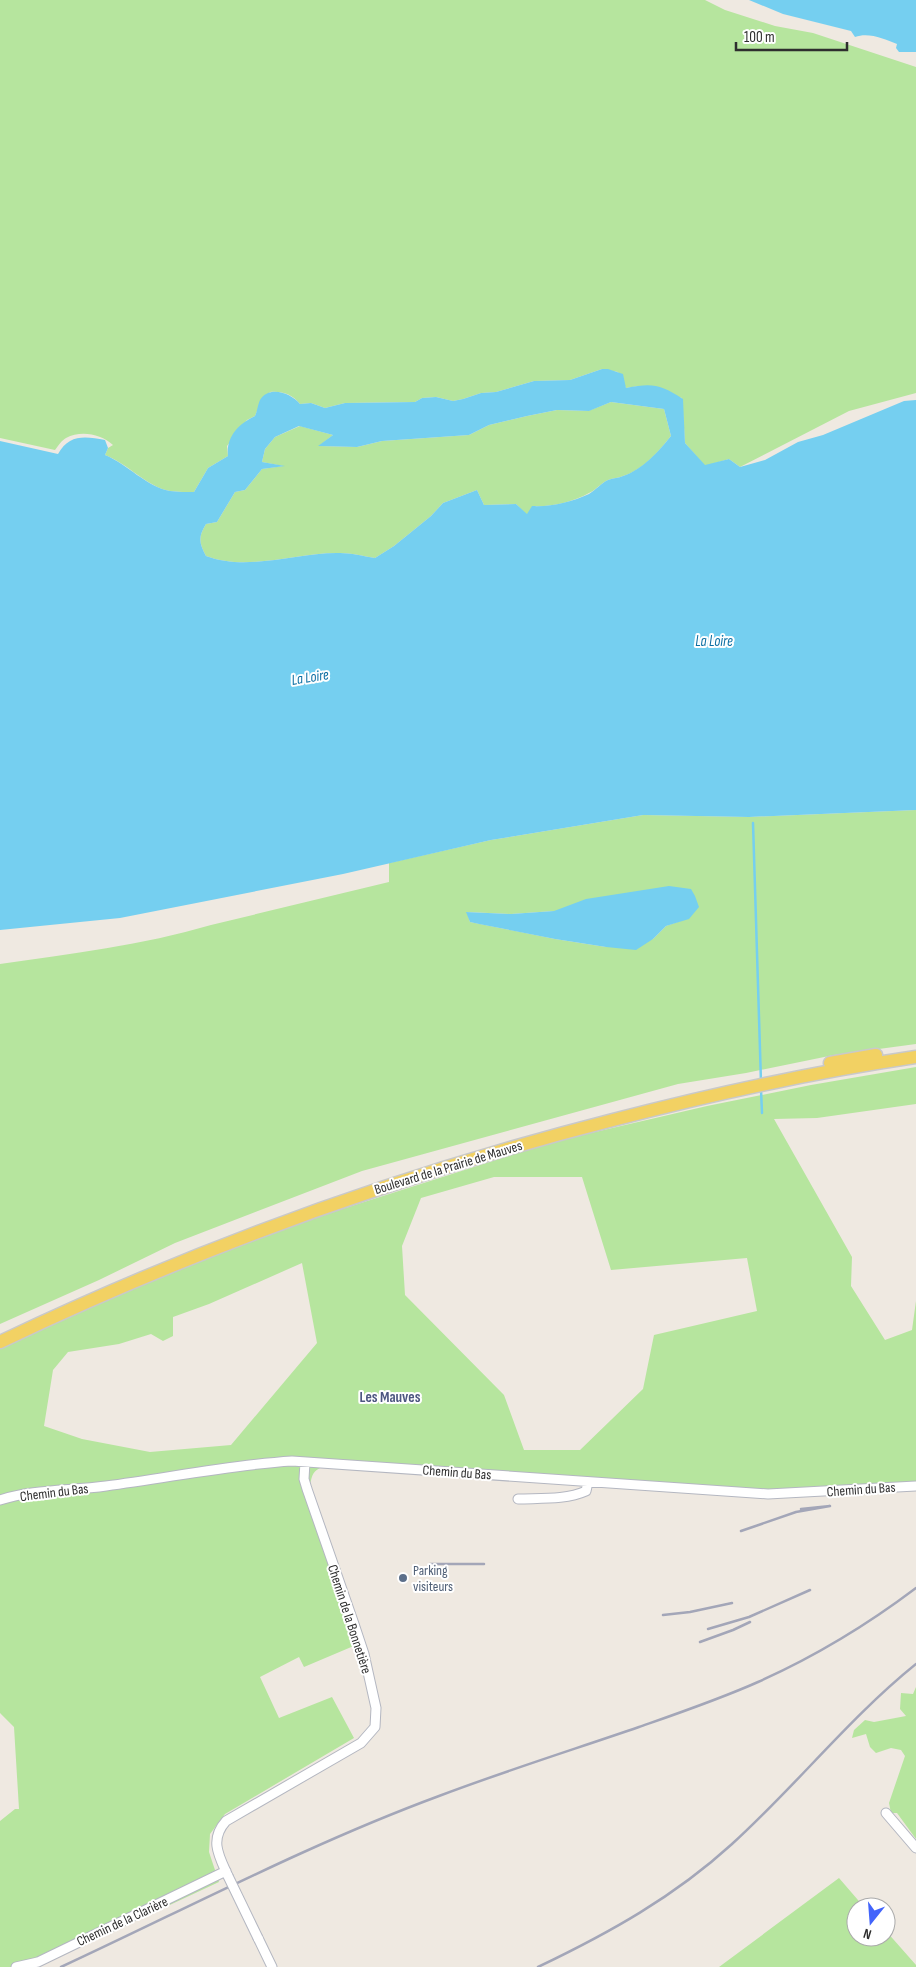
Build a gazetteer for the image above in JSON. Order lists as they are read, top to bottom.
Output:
{
  "streets": {
    "main road": ["Boulevard de la Prairie de Mauves"],
    "street": ["Chemin du Bas", "Chemin de la Bonnetière", "Chemin de la Clarière"]
  },
  "crossings": [
    ["Chemin du Bas", "Chemin de la Bonnetière"],
    ["Chemin de la Bonnetière", "Chemin de la Clarière"]
  ],
  "districts": ["Les Mauves"],
  "water": ["La Loire"],
  "places": ["Parking visiteurs"],
  "scale_bar": "100 m",
  "north": "bottom"
}
